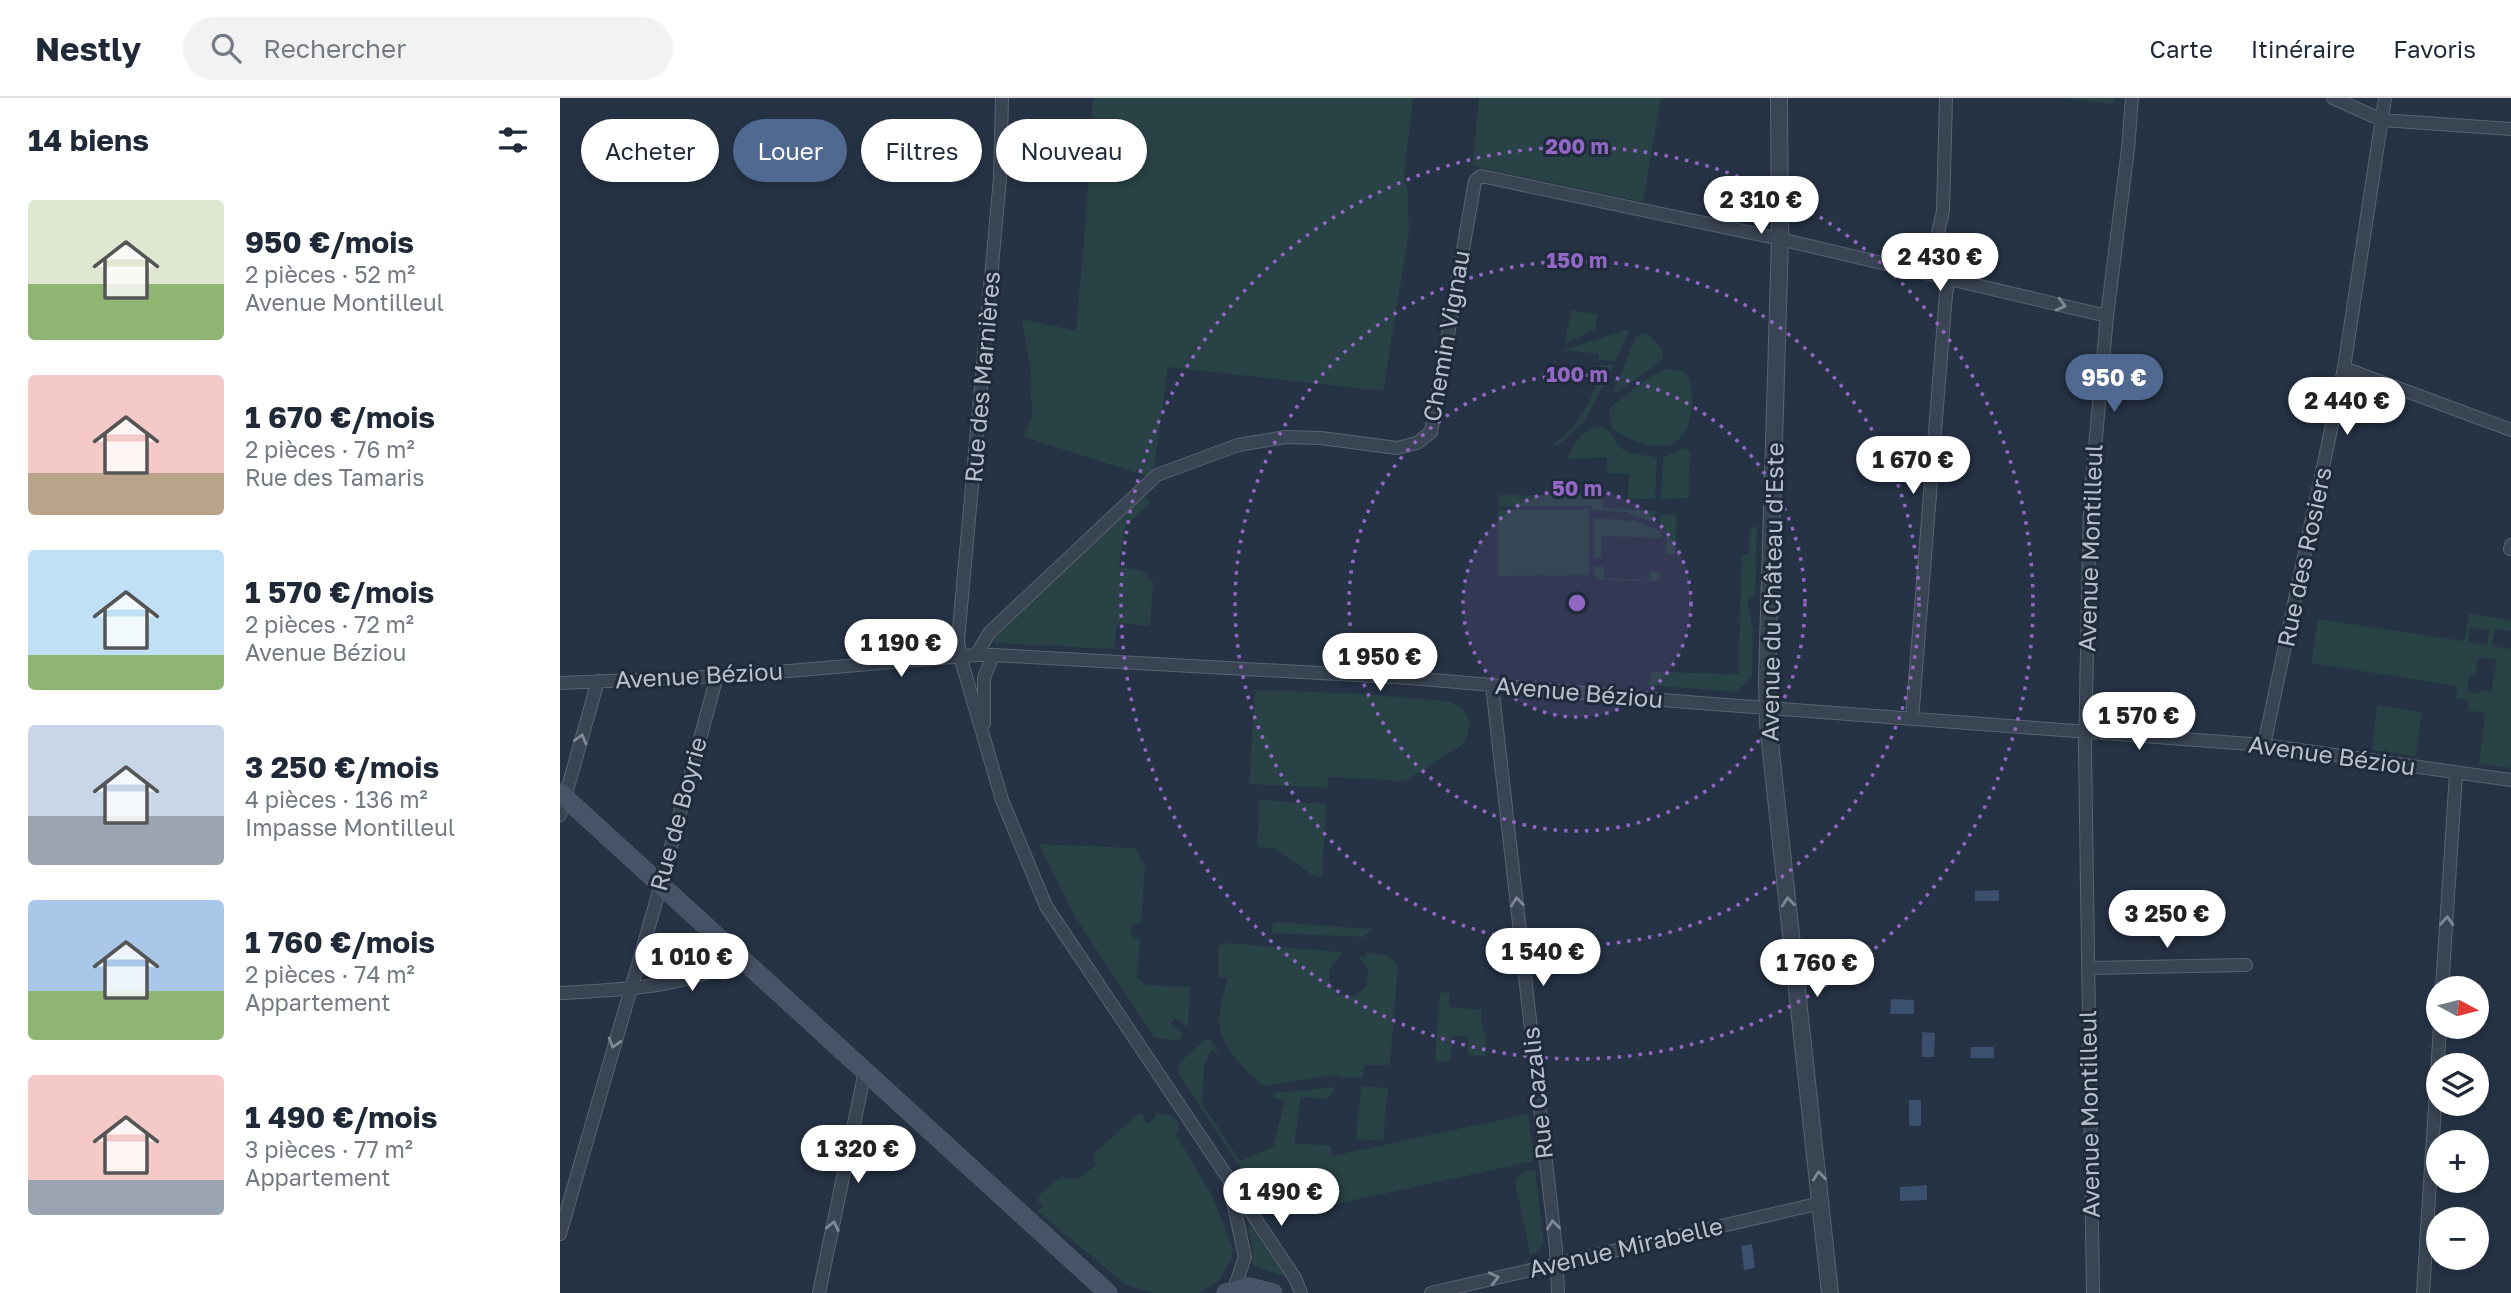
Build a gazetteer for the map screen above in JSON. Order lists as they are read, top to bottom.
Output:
{
  "streets": {
    "street": [
      "Chemin Vignau",
      "Rue des Marnières",
      "Avenue Montilleul",
      "Rue des Rosiers",
      "Avenue du Château d'Este",
      "Avenue Béziou",
      "Rue de Boyrie",
      "Rue Cazalis",
      "Avenue Mirabelle"
    ]
  },
  "crossings": [
    ["Chemin Vignau", "Avenue du Château d'Este"],
    ["Chemin Vignau", "Avenue Béziou"],
    ["Rue des Marnières", "Avenue Béziou"],
    ["Avenue Montilleul", "Avenue Béziou"],
    ["Rue des Rosiers", "Avenue Béziou"],
    ["Avenue du Château d'Este", "Avenue Béziou"],
    ["Avenue du Château d'Este", "Avenue Mirabelle"],
    ["Avenue Béziou", "Rue de Boyrie"],
    ["Avenue Béziou", "Rue Cazalis"],
    ["Rue Cazalis", "Avenue Mirabelle"]
  ],
  "one_way": ["Avenue du Château d'Este", "Rue de Boyrie", "Rue Cazalis"],
  "north": "right",
  "page": {
    "header": "Nestly",
    "search": "Rechercher",
    "nav": ["Carte", "Itinéraire", "Favoris"],
    "heading": "14 biens",
    "chip": [
      "Acheter",
      "Louer",
      "Filtres",
      "Nouveau"
    ],
    "price": [
      "2 310 €",
      "2 430 €",
      "950 €",
      "2 440 €",
      "1 670 €",
      "1 190 €",
      "1 950 €",
      "1 570 €",
      "3 250 €",
      "1 540 €",
      "1 010 €",
      "1 760 €",
      "1 320 €",
      "1 490 €"
    ],
    "list": [
      {
        "name": "950 €/mois",
        "note": "2 pièces · 52 m² · Avenue Montilleul"
      },
      {
        "name": "1 670 €/mois",
        "note": "2 pièces · 76 m² · Rue des Tamaris"
      },
      {
        "name": "1 570 €/mois",
        "note": "2 pièces · 72 m² · Avenue Béziou"
      },
      {
        "name": "3 250 €/mois",
        "note": "4 pièces · 136 m² · Impasse Montilleul"
      },
      {
        "name": "1 760 €/mois",
        "note": "2 pièces · 74 m² · Appartement"
      },
      {
        "name": "1 490 €/mois",
        "note": "3 pièces · 77 m² · Appartement"
      }
    ],
    "map_buttons": ["+", "−"]
  },
  "rings": [
    "200 m",
    "150 m",
    "100 m",
    "50 m"
  ]
}
